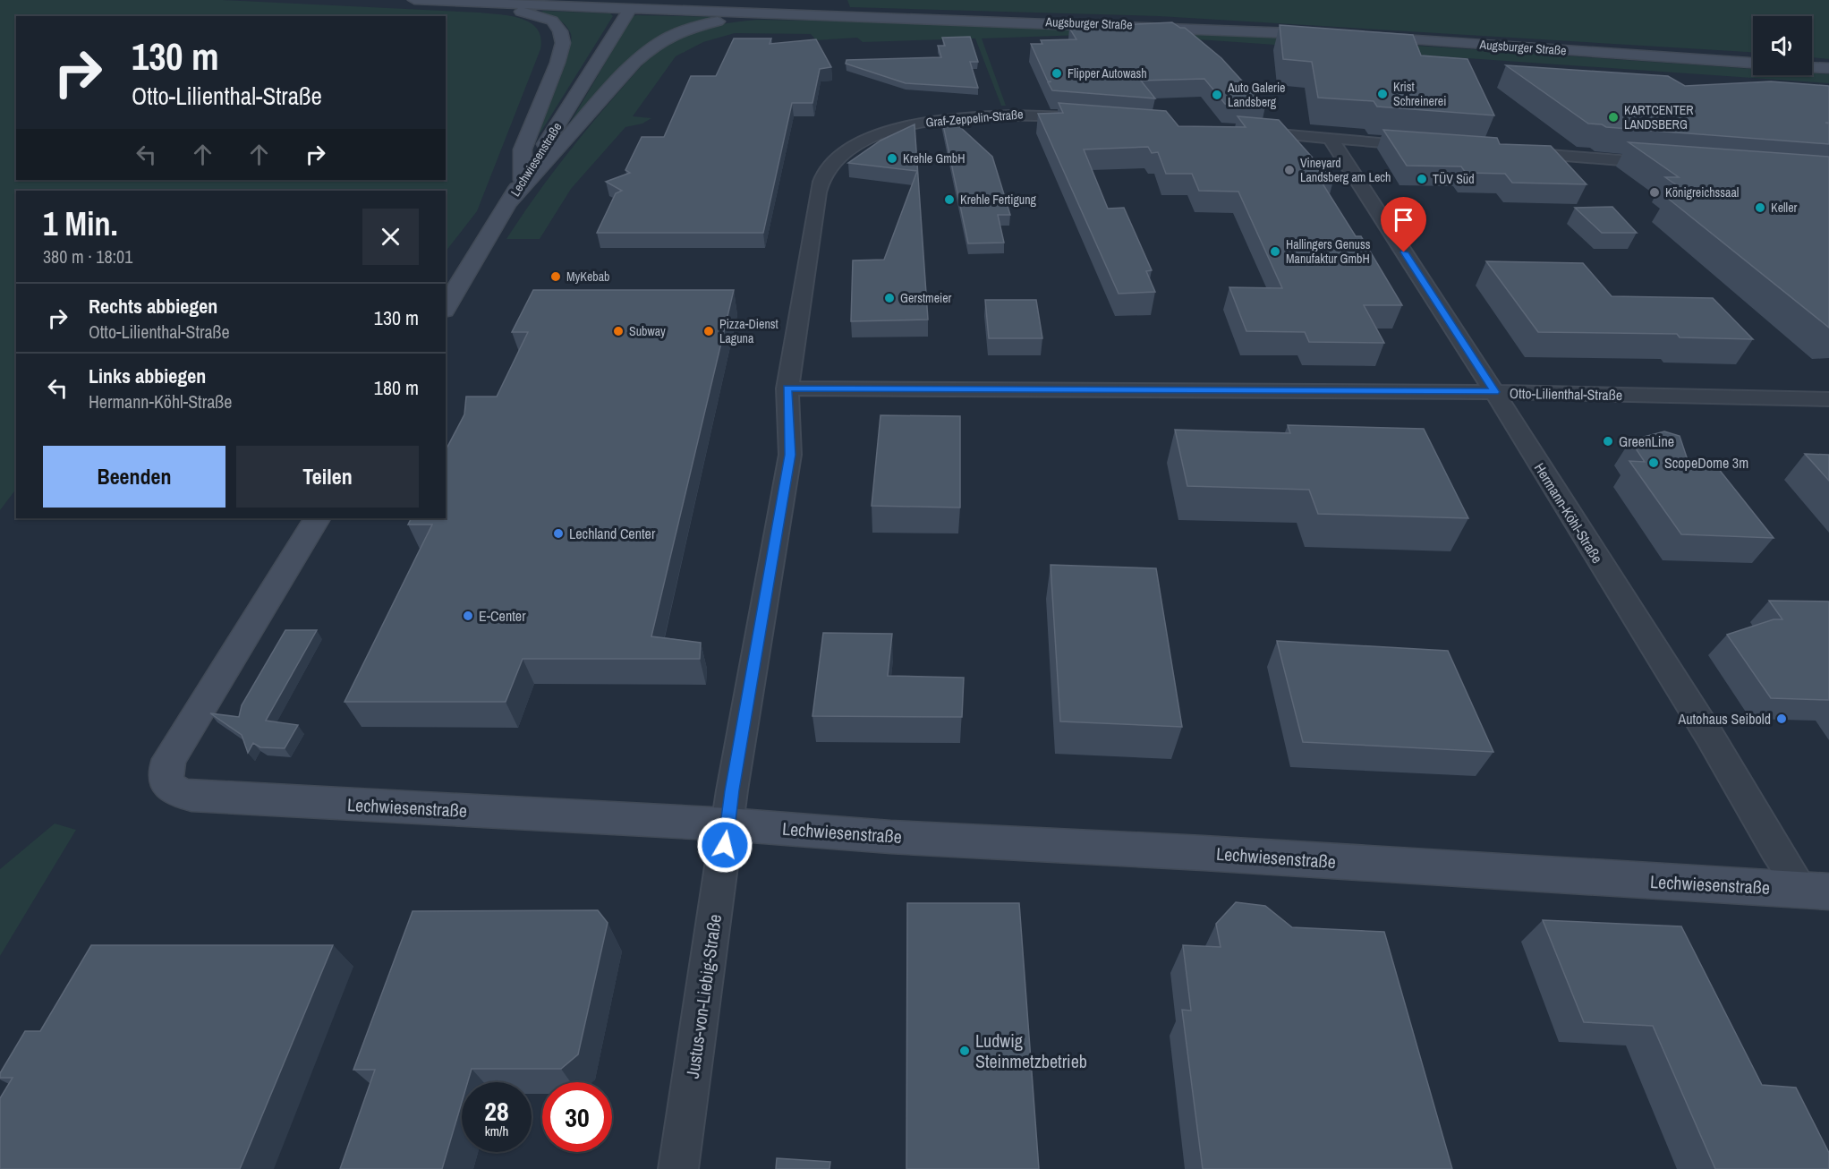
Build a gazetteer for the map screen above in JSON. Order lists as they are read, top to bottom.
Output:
{
  "streets": {
    "main road": ["Augsburger Straße", "Lechwiesenstraße"],
    "street": [
      "Graf-Zeppelin-Straße",
      "Otto-Lilienthal-Straße",
      "Hermann-Köhl-Straße",
      "Justus-von-Liebig-Straße"
    ]
  },
  "crossings": [
    ["Augsburger Straße", "Lechwiesenstraße"],
    ["Graf-Zeppelin-Straße", "Lechwiesenstraße"],
    ["Graf-Zeppelin-Straße", "Otto-Lilienthal-Straße"],
    ["Graf-Zeppelin-Straße", "Justus-von-Liebig-Straße"],
    ["Lechwiesenstraße", "Hermann-Köhl-Straße"],
    ["Lechwiesenstraße", "Justus-von-Liebig-Straße"],
    ["Otto-Lilienthal-Straße", "Hermann-Köhl-Straße"]
  ],
  "places": [
    "Flipper Autowash",
    "Krist Schreinerei",
    "Auto Galerie Landsberg",
    "KARTCENTER LANDSBERG",
    "Krehle GmbH",
    "Vineyard Landsberg am Lech",
    "TÜV Süd",
    "Königreichssaal",
    "Krehle Fertigung",
    "Keller",
    "Hallingers Genuss Manufaktur GmbH",
    "MyKebab",
    "Gerstmeier",
    "Subway",
    "Pizza-Dienst Laguna",
    "GreenLine",
    "ScopeDome 3m",
    "Lechland Center",
    "E-Center",
    "Autohaus Seibold",
    "Ludwig Steinmetzbetrieb"
  ],
  "page": {
    "turn": ["130 m", "Otto-Lilienthal-Straße"],
    "heading": ["1 Min.", "380 m · 18:01"],
    "list": [
      {
        "name": "Rechts abbiegen",
        "note": "Otto-Lilienthal-Straße",
        "value": "130 m"
      },
      {
        "name": "Links abbiegen",
        "note": "Hermann-Köhl-Straße",
        "value": "180 m"
      }
    ],
    "buttons": ["Beenden", "Teilen"],
    "speed": "28 km/h",
    "limit": "30"
  }
}
